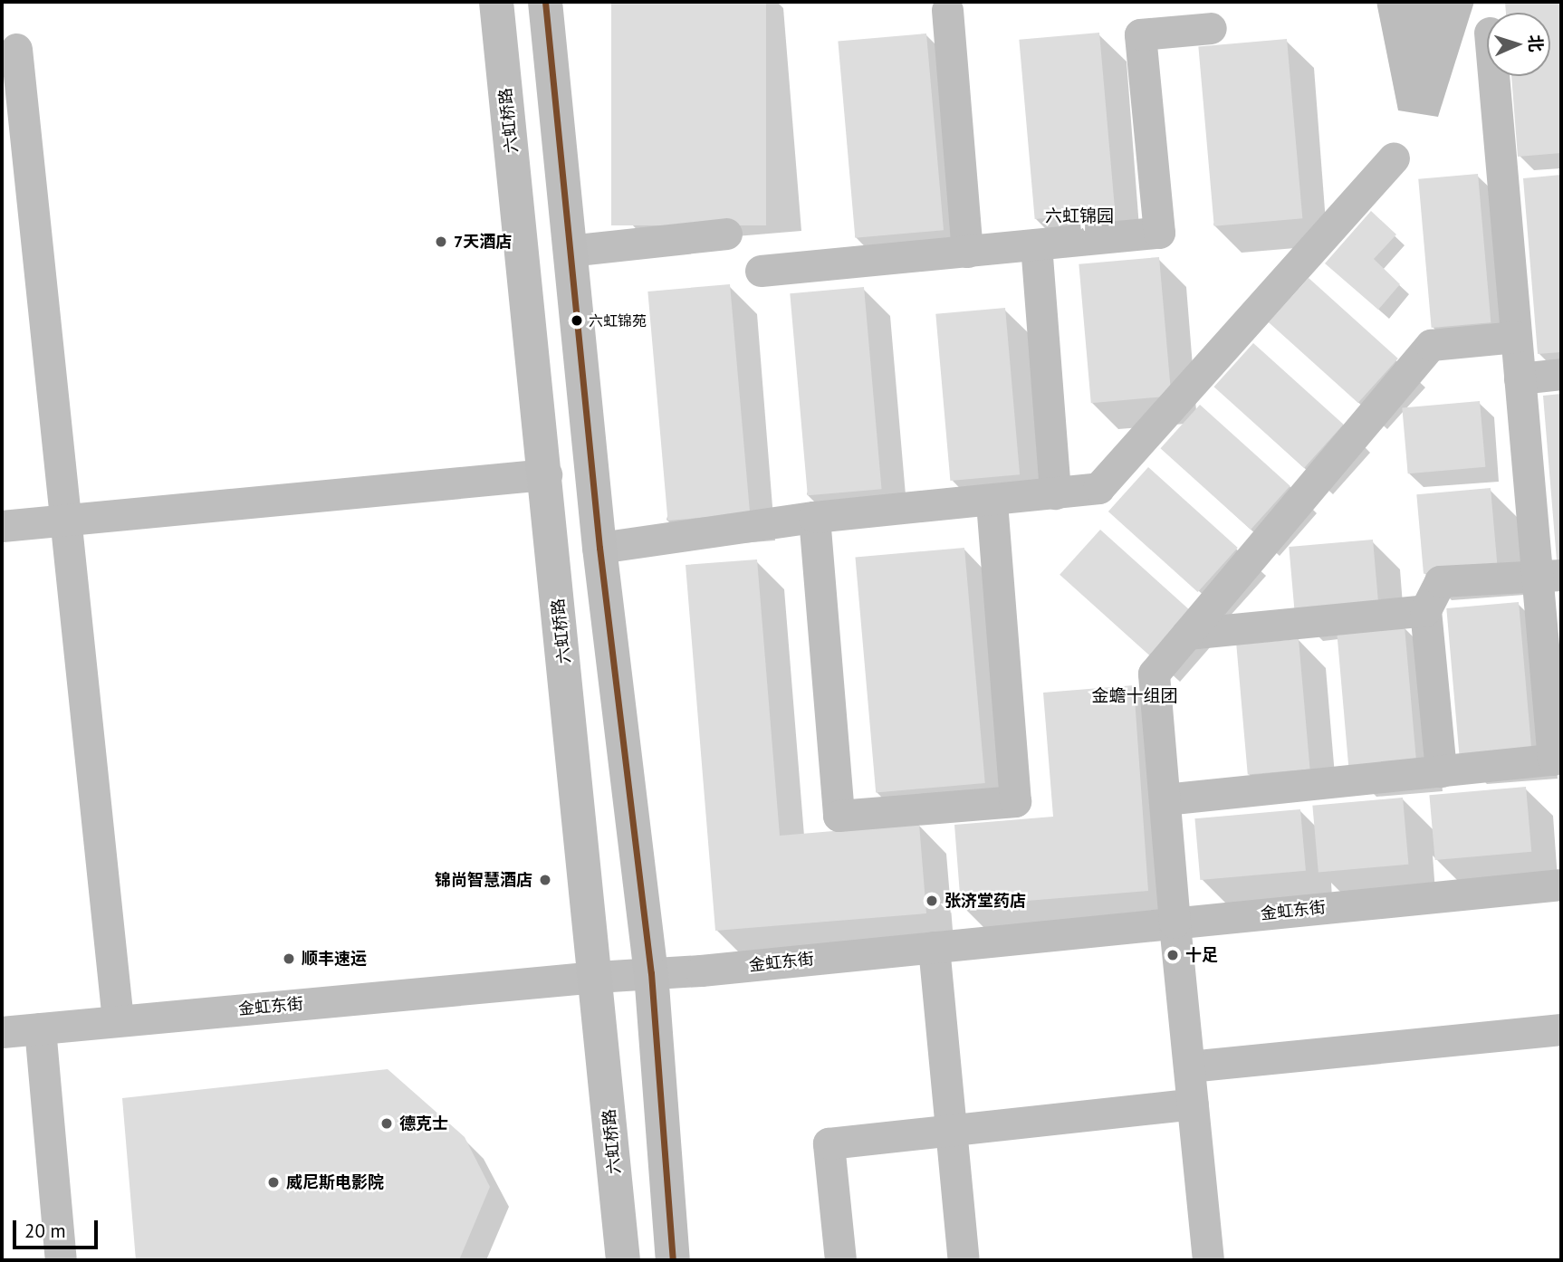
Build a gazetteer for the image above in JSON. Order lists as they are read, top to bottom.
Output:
{
  "streets": {
    "main road": ["六虹桥路"],
    "street": ["金虹东街"]
  },
  "crossings": [
    ["六虹桥路", "金虹东街"]
  ],
  "districts": ["六虹锦园", "金蟾十组团"],
  "places": [
    "7天酒店",
    "六虹锦苑",
    "锦尚智慧酒店",
    "张济堂药店",
    "十足",
    "顺丰速运",
    "德克士",
    "威尼斯电影院"
  ],
  "scale_bar": "20 m",
  "north": "right"
}
